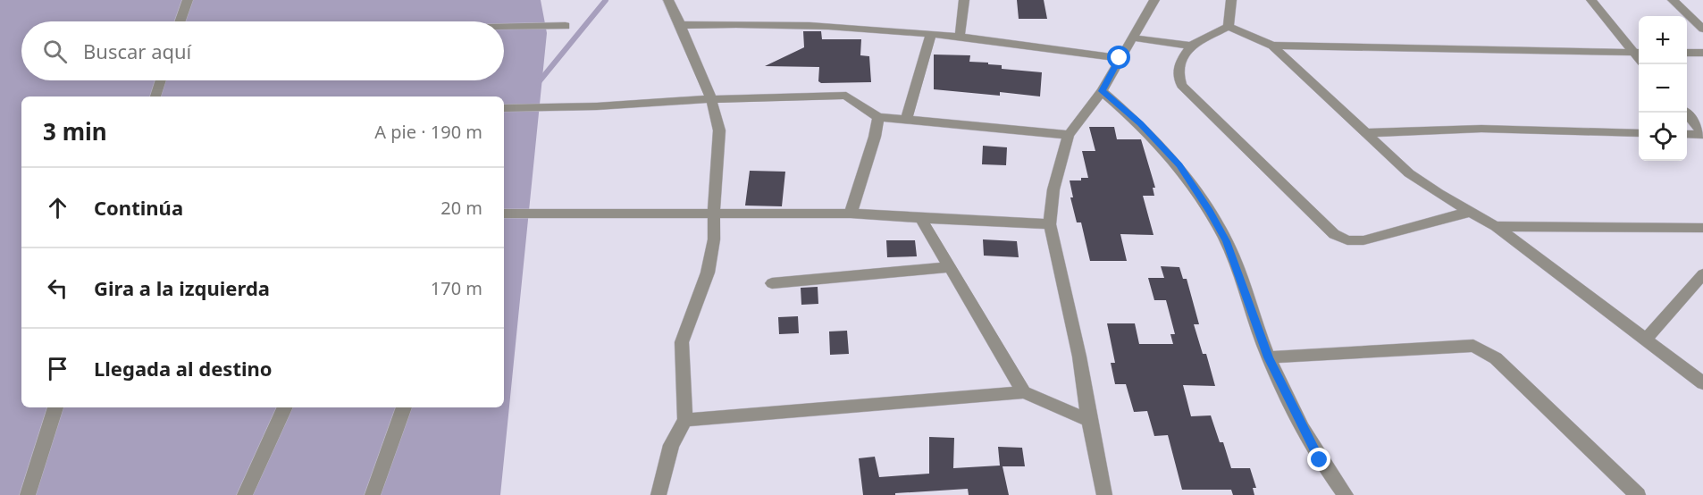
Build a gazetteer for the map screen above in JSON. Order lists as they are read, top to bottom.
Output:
{
  "page": {
    "map_buttons": ["+", "−"],
    "search": "Buscar aquí",
    "heading": ["3 min", "A pie · 190 m"],
    "list": [
      ["Continúa", "20 m"],
      ["Gira a la izquierda", "170 m"],
      "Llegada al destino"
    ]
  }
}
